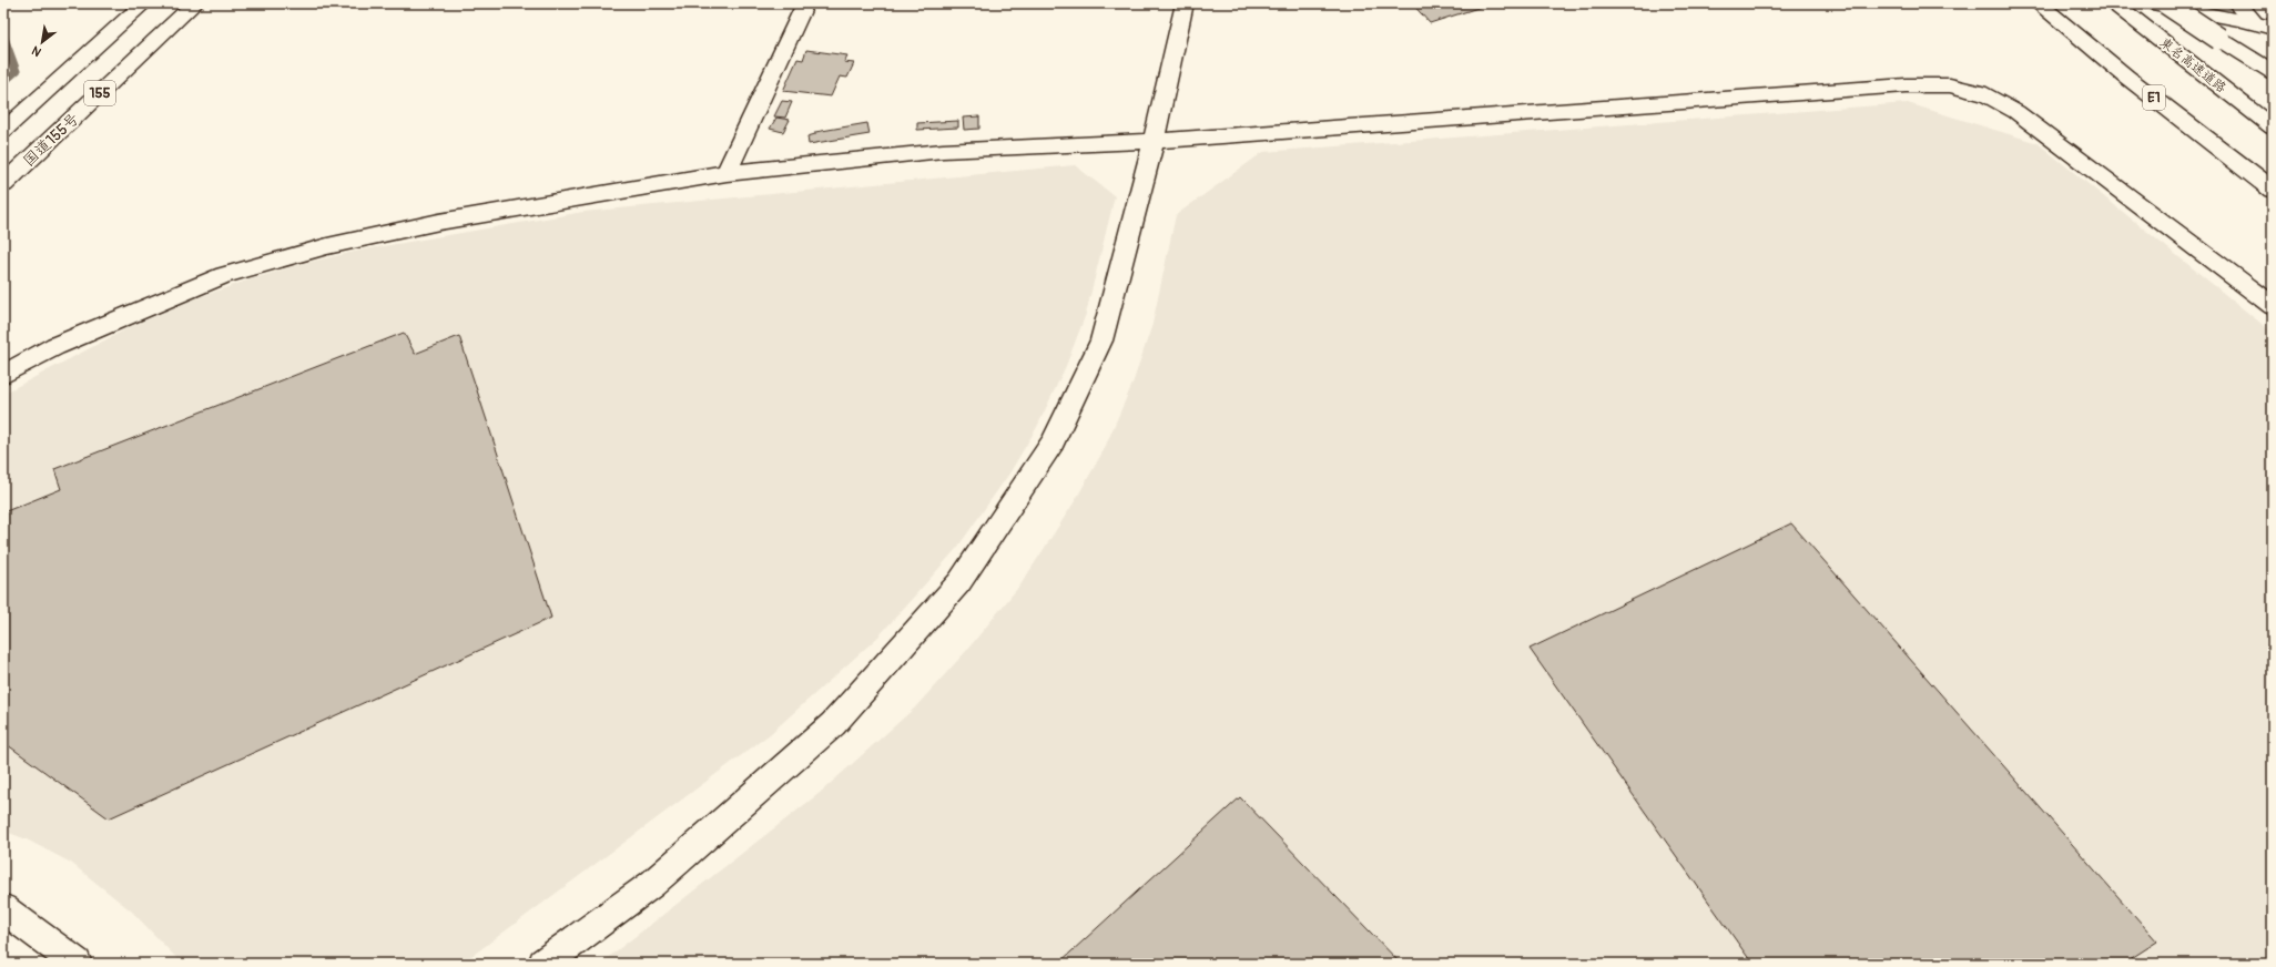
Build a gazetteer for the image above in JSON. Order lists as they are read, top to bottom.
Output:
{
  "streets": {
    "main road": [
      "東名高速道路",
      "155",
      "E1",
      "国道155号"
    ]
  },
  "north": "bottom left"
}
